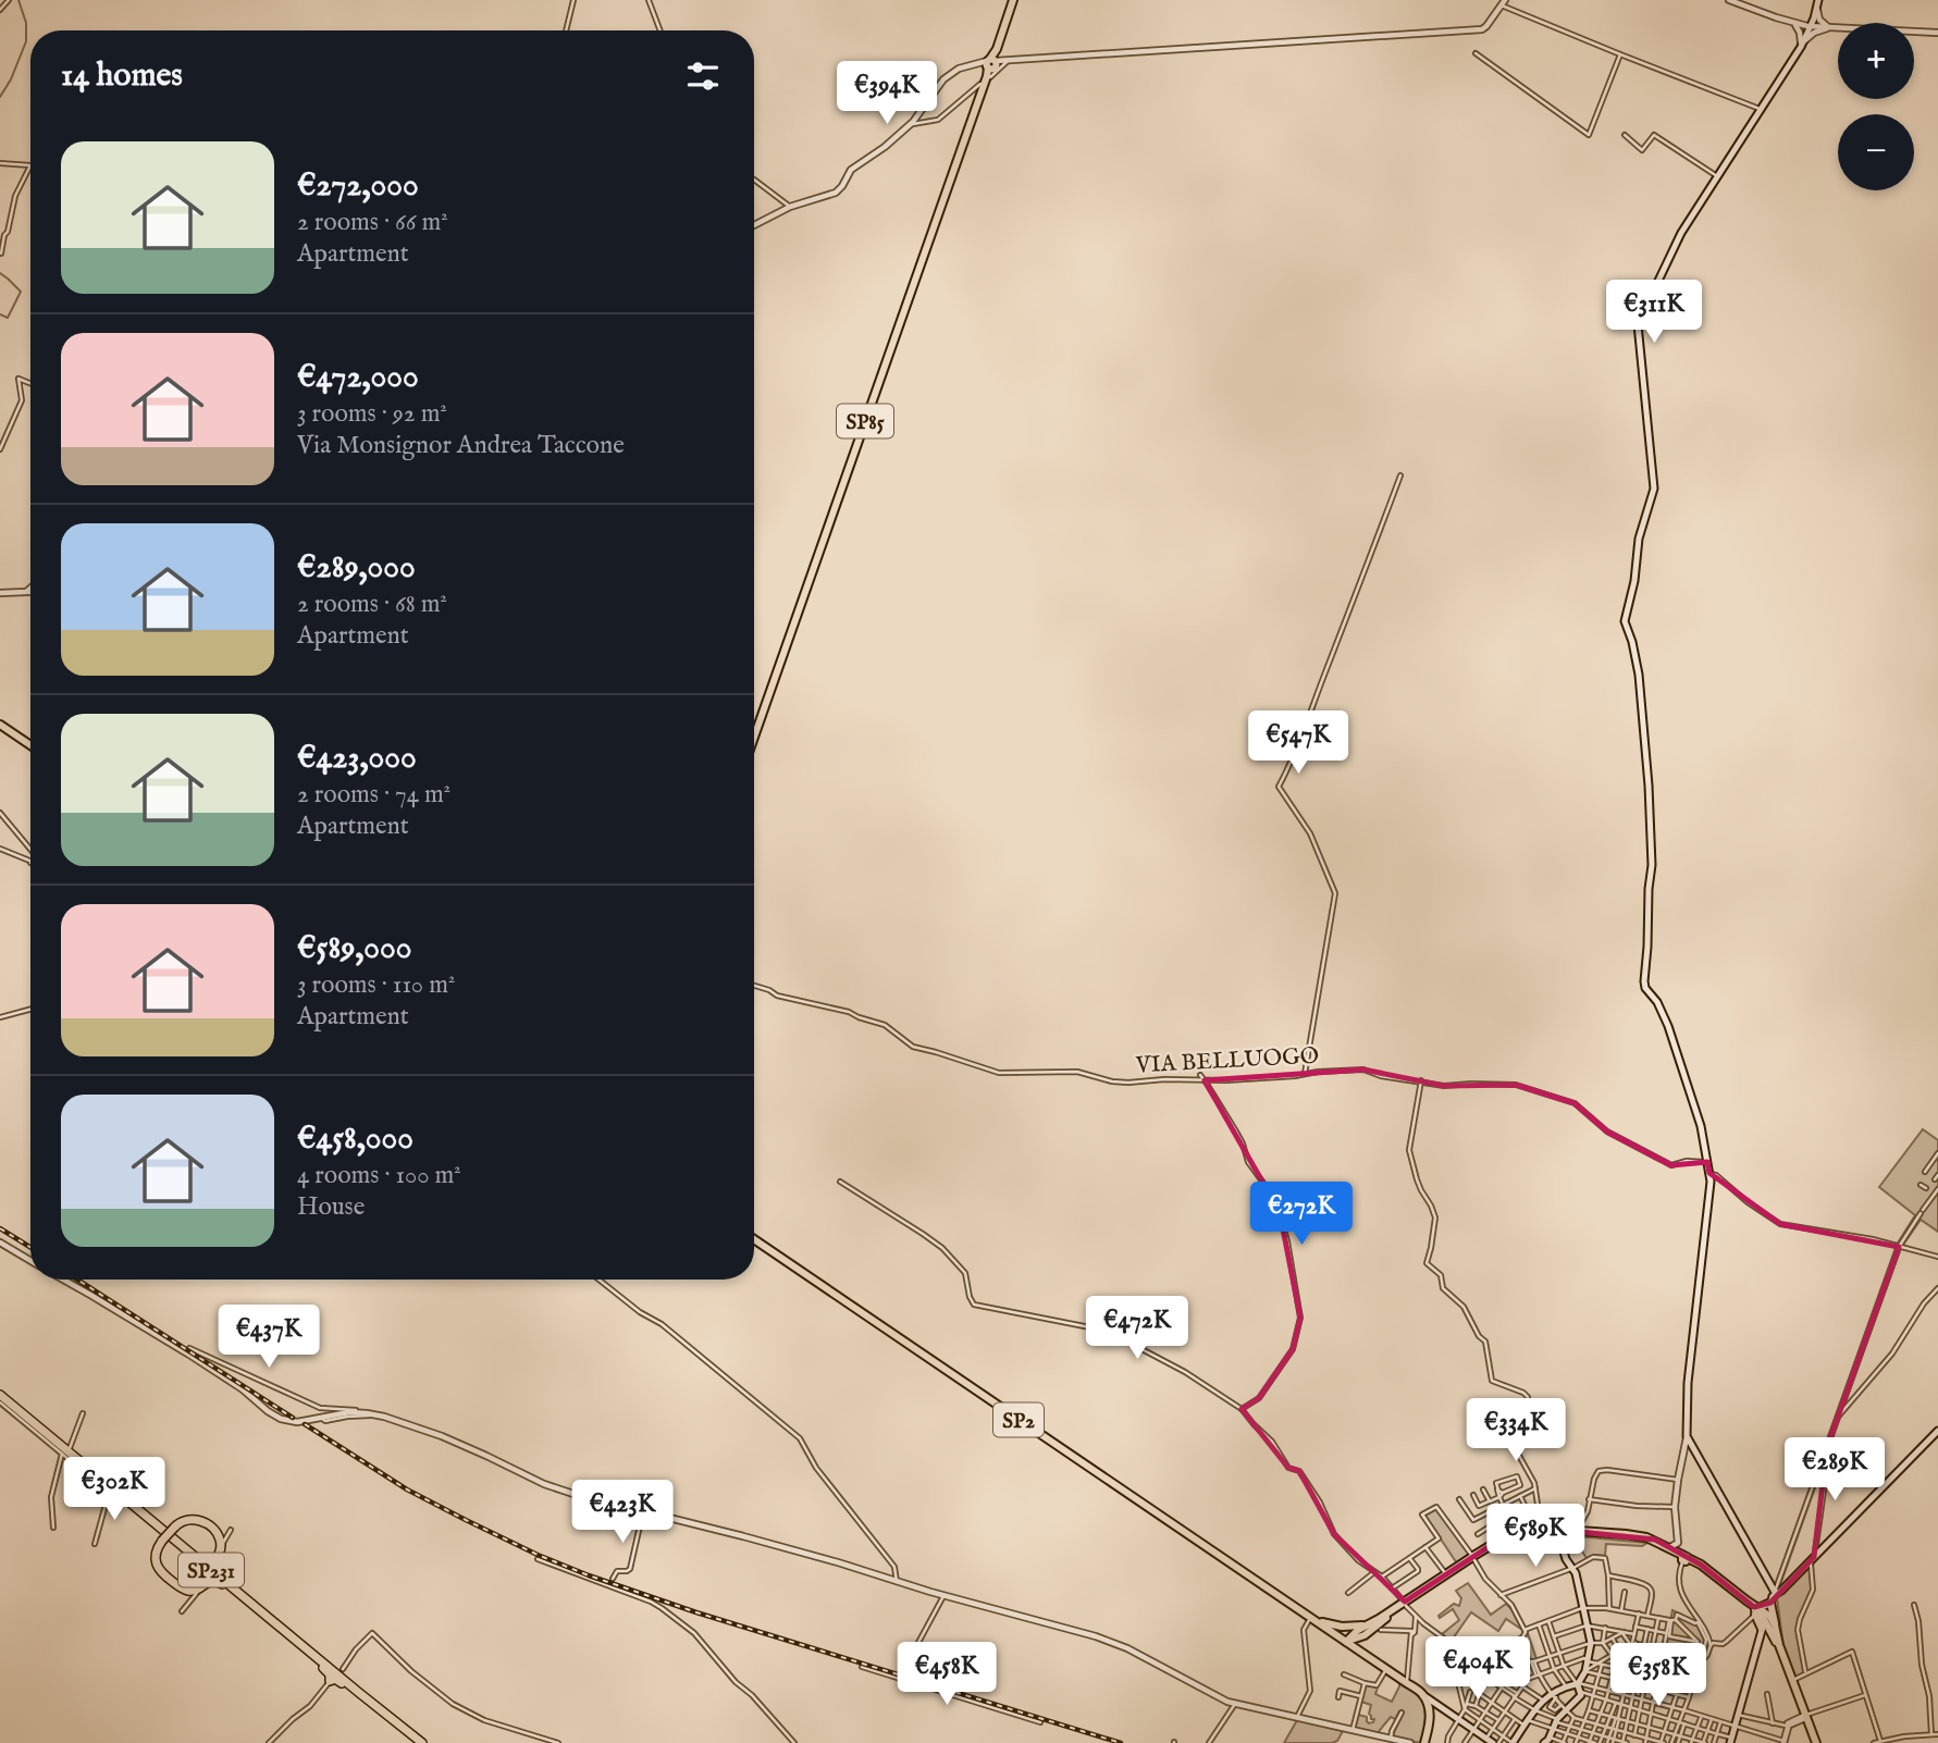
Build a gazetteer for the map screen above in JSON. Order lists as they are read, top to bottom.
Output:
{
  "streets": {
    "highway": ["SP231"],
    "main road": ["SP85", "SP2"],
    "street": ["VIA BELLUOGO"]
  },
  "page": {
    "map_buttons": ["+", "−"],
    "heading": "14 homes",
    "price": [
      "€394K",
      "€311K",
      "€547K",
      "€272K",
      "€472K",
      "€437K",
      "€334K",
      "€289K",
      "€302K",
      "€423K",
      "€589K",
      "€404K",
      "€458K",
      "€358K"
    ],
    "list": [
      {
        "name": "€272,000",
        "note": "2 rooms · 66 m² · Apartment"
      },
      {
        "name": "€472,000",
        "note": "3 rooms · 92 m² · Via Monsignor Andrea Taccone"
      },
      {
        "name": "€289,000",
        "note": "2 rooms · 68 m² · Apartment"
      },
      {
        "name": "€423,000",
        "note": "2 rooms · 74 m² · Apartment"
      },
      {
        "name": "€589,000",
        "note": "3 rooms · 110 m² · Apartment"
      },
      {
        "name": "€458,000",
        "note": "4 rooms · 100 m² · House"
      }
    ]
  }
}
